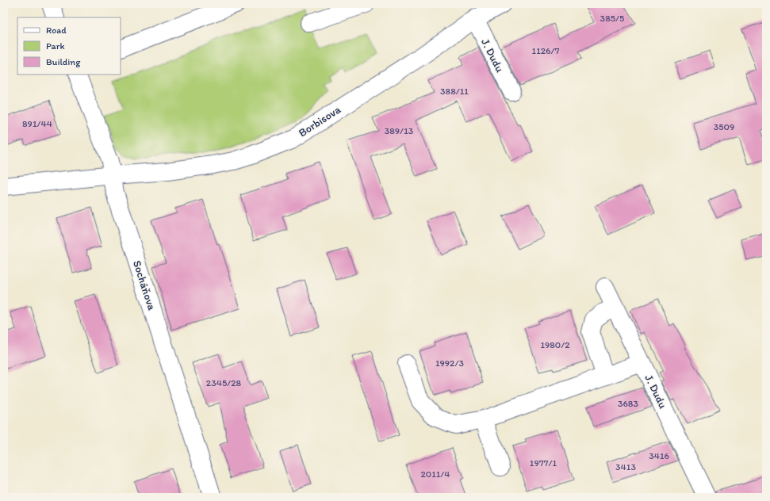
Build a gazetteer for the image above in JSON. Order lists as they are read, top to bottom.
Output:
{
  "streets": {
    "street": ["J. Dudu", "Borbisova", "Socháňova"]
  },
  "crossings": [
    ["J. Dudu", "Borbisova"],
    ["Borbisova", "Socháňova"]
  ],
  "house_numbers": [
    "385/5",
    "1126/7",
    "388/11",
    "891/44",
    "3509",
    "389/13",
    "1980/2",
    "1992/3",
    "2345/28",
    "3683",
    "3416",
    "1977/1",
    "3413",
    "2011/4"
  ],
  "legend": ["Road", "Park", "Building"]
}
